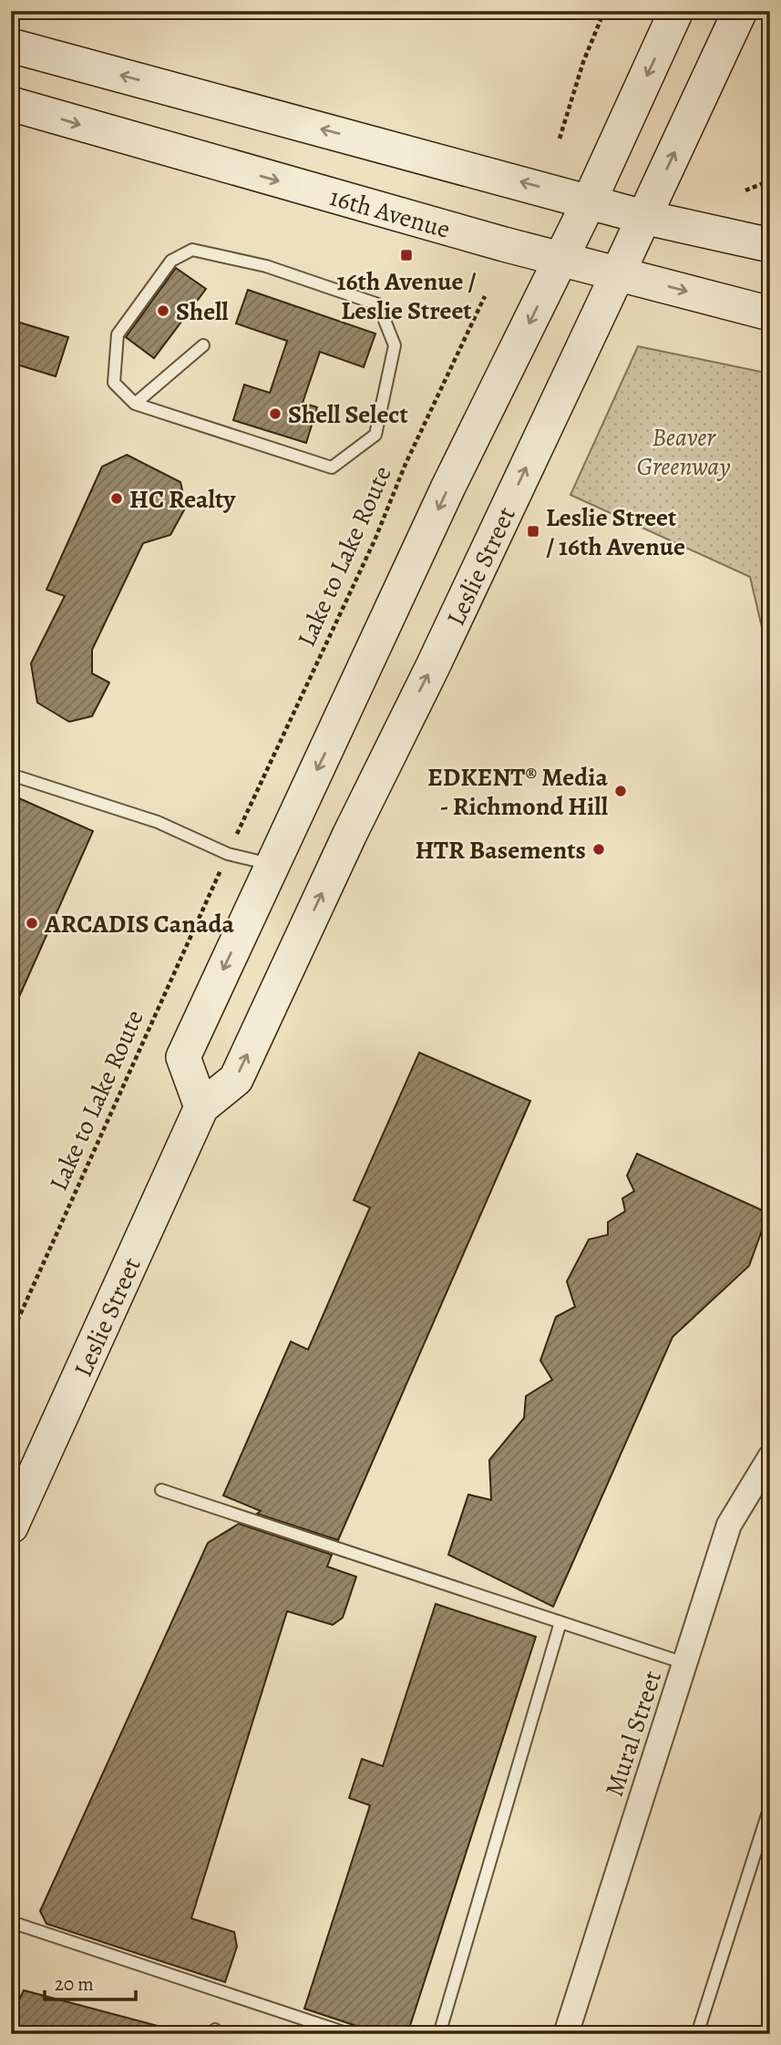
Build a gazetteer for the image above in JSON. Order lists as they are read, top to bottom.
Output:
{
  "streets": {
    "main road": ["16th Avenue", "Leslie Street"],
    "street": ["Mural Street"],
    "path": ["Lake to Lake Route"]
  },
  "crossings": [
    ["16th Avenue", "Leslie Street"]
  ],
  "parks": ["Beaver Greenway"],
  "places": {
    "transit": ["16th Avenue / Leslie Street", "Leslie Street / 16th Avenue"],
    "other": [
      "Shell",
      "Shell Select",
      "HC Realty",
      "EDKENT® Media - Richmond Hill",
      "HTR Basements",
      "ARCADIS Canada"
    ]
  },
  "scale_bar": "20 m"
}
